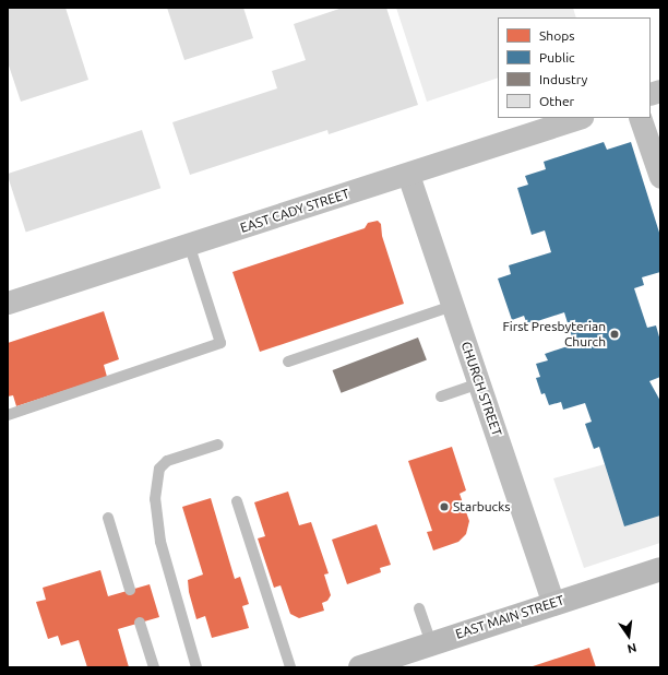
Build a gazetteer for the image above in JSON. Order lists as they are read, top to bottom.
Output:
{
  "streets": {
    "street": ["EAST CADY STREET", "CHURCH STREET", "EAST MAIN STREET"]
  },
  "crossings": [
    ["EAST CADY STREET", "CHURCH STREET"],
    ["CHURCH STREET", "EAST MAIN STREET"]
  ],
  "places": ["First Presbyterian Church", "Starbucks"],
  "legend": [
    "Shops",
    "Public",
    "Industry",
    "Other"
  ],
  "north": "bottom"
}
